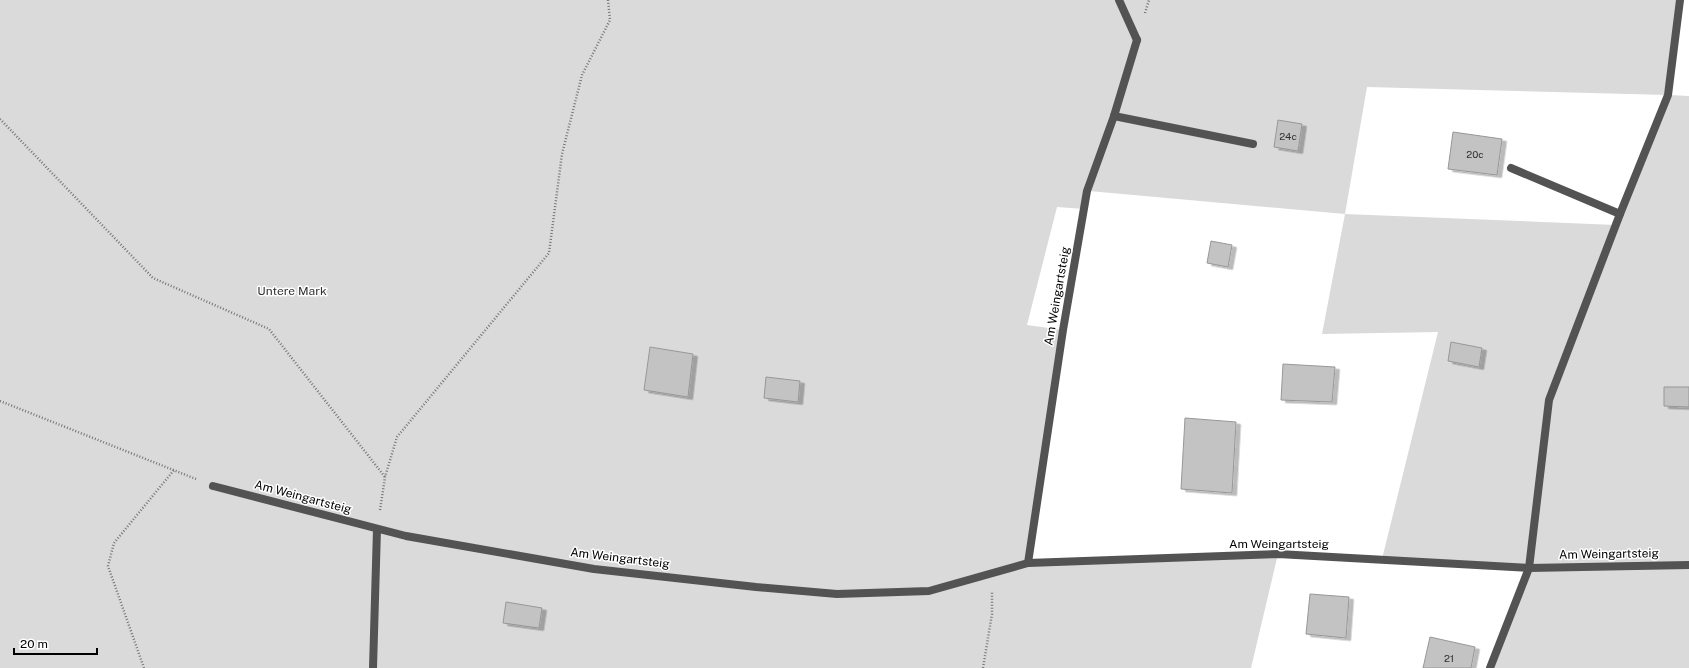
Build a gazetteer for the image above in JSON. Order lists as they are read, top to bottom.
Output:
{
  "streets": {
    "street": ["Am Weingartsteig"]
  },
  "parks": ["Untere Mark"],
  "house_numbers": ["24c", "20c", "21"],
  "scale_bar": "20 m"
}
